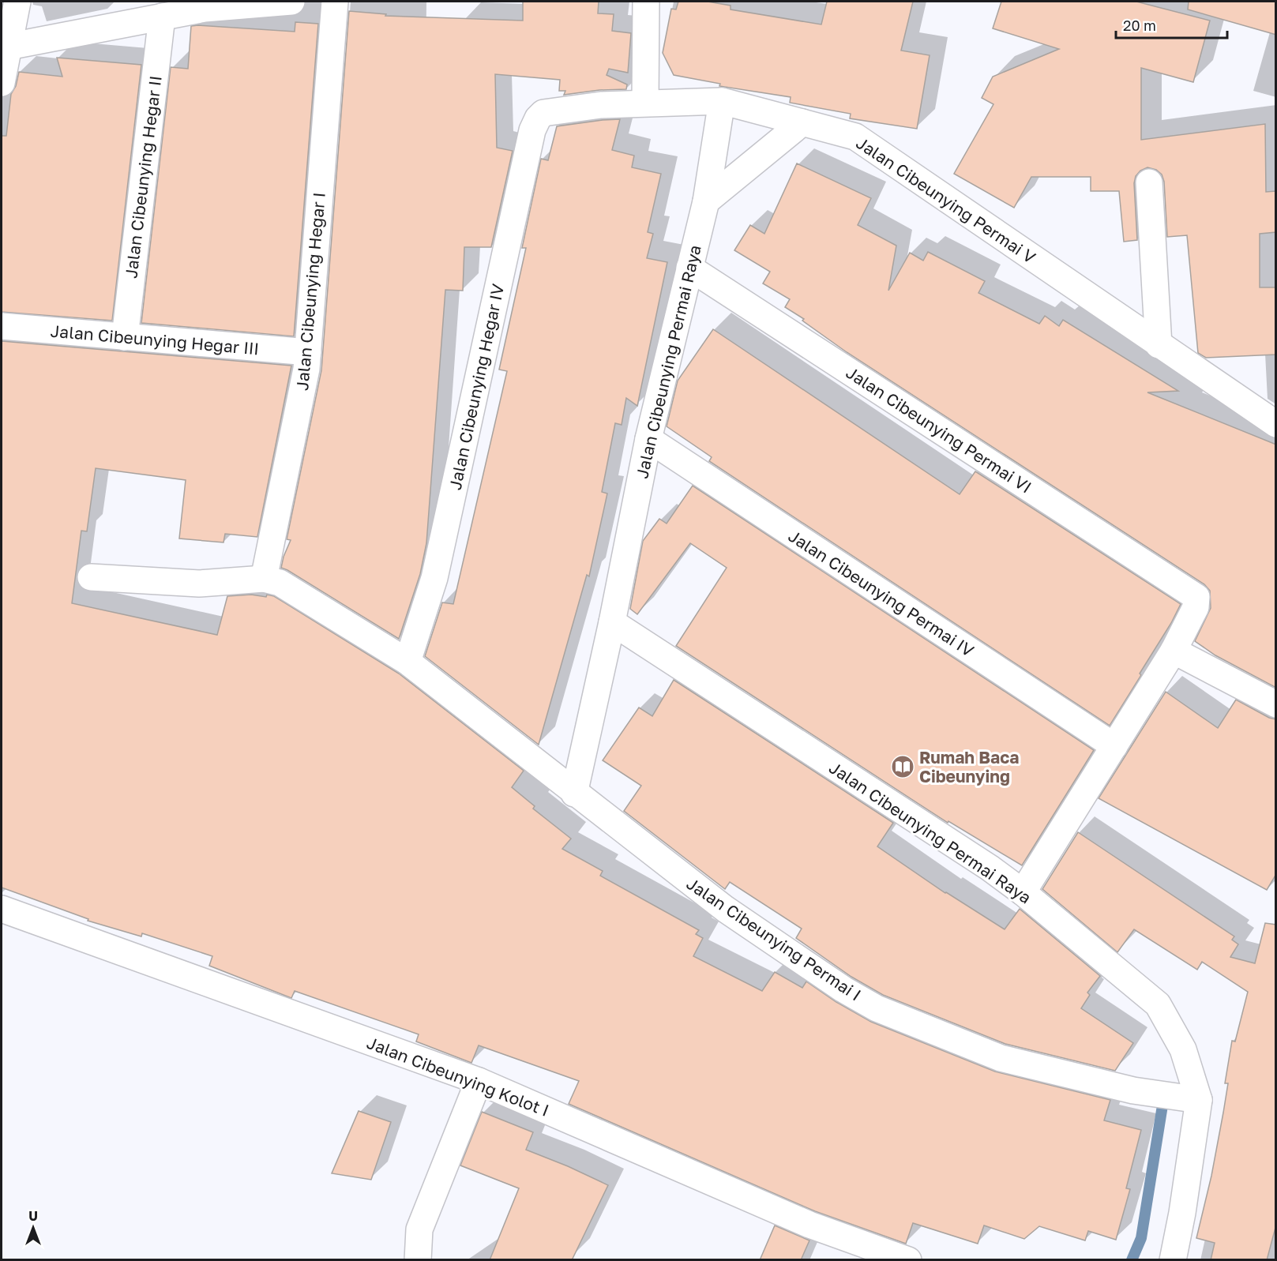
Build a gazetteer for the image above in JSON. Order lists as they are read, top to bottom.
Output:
{
  "streets": {
    "street": [
      "Jalan Cibeunying Hegar II",
      "Jalan Cibeunying Permai V",
      "Jalan Cibeunying Hegar I",
      "Jalan Cibeunying Hegar III",
      "Jalan Cibeunying Permai Raya",
      "Jalan Cibeunying Hegar IV",
      "Jalan Cibeunying Permai VI",
      "Jalan Cibeunying Permai IV",
      "Jalan Cibeunying Permai I",
      "Jalan Cibeunying Kolot I"
    ]
  },
  "crossings": [
    ["Jalan Cibeunying Hegar II", "Jalan Cibeunying Hegar III"],
    ["Jalan Cibeunying Permai V", "Jalan Cibeunying Permai Raya"],
    ["Jalan Cibeunying Permai V", "Jalan Cibeunying Hegar IV"],
    ["Jalan Cibeunying Hegar I", "Jalan Cibeunying Hegar III"],
    ["Jalan Cibeunying Hegar I", "Jalan Cibeunying Permai I"],
    ["Jalan Cibeunying Permai Raya", "Jalan Cibeunying Permai VI"],
    ["Jalan Cibeunying Permai Raya", "Jalan Cibeunying Permai IV"],
    ["Jalan Cibeunying Permai Raya", "Jalan Cibeunying Permai I"],
    ["Jalan Cibeunying Hegar IV", "Jalan Cibeunying Permai I"]
  ],
  "places": {
    "library": ["Rumah Baca Cibeunying"]
  },
  "scale_bar": "20 m",
  "north": "top"
}
